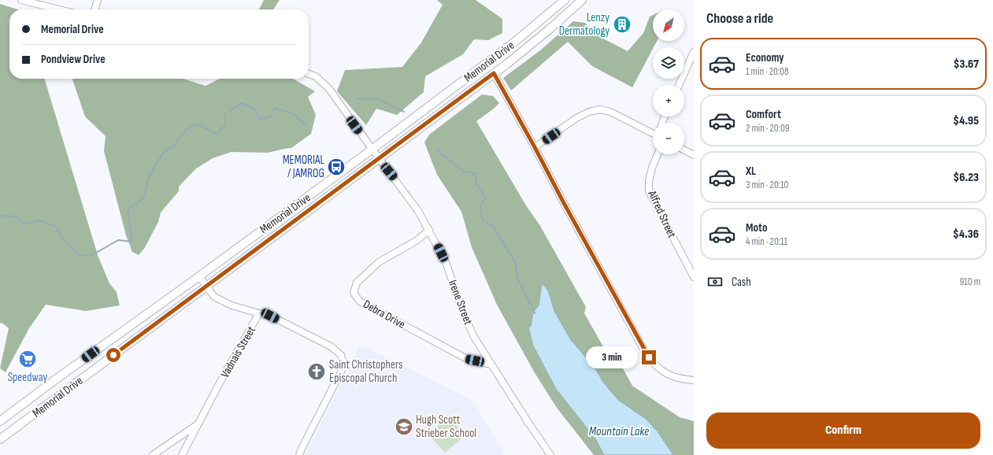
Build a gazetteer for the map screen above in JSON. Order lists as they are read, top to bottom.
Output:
{
  "streets": {
    "main road": ["Memorial Drive"],
    "street": [
      "Alfred Street",
      "Irene Street",
      "Debra Drive",
      "Vadnais Street"
    ]
  },
  "crossings": [
    ["Memorial Drive", "Irene Street"],
    ["Memorial Drive", "Vadnais Street"],
    ["Irene Street", "Debra Drive"]
  ],
  "water": ["Mountain Lake"],
  "places": {
    "building": ["Lenzy Dermatology"],
    "bus stop": ["MEMORIAL / JAMROG"],
    "supermarket": ["Speedway"],
    "church": ["Saint Christophers Episcopal Church"],
    "school or university": ["Hugh Scott Strieber School"]
  },
  "north": "bottom left",
  "page": {
    "heading": "Choose a ride",
    "map_buttons": ["+", "−"],
    "banner": ["Memorial Drive", "Pondview Drive"],
    "list": [
      {
        "name": "Economy",
        "note": "1 min · 20:08",
        "value": "$3.67"
      },
      {
        "name": "Comfort",
        "note": "2 min · 20:09",
        "value": "$4.95"
      },
      {
        "name": "XL",
        "note": "3 min · 20:10",
        "value": "$6.23"
      },
      {
        "name": "Moto",
        "note": "4 min · 20:11",
        "value": "$4.36"
      }
    ],
    "pay": ["Cash", "910 m"],
    "bubble": "3 min",
    "buttons": "Confirm"
  }
}
